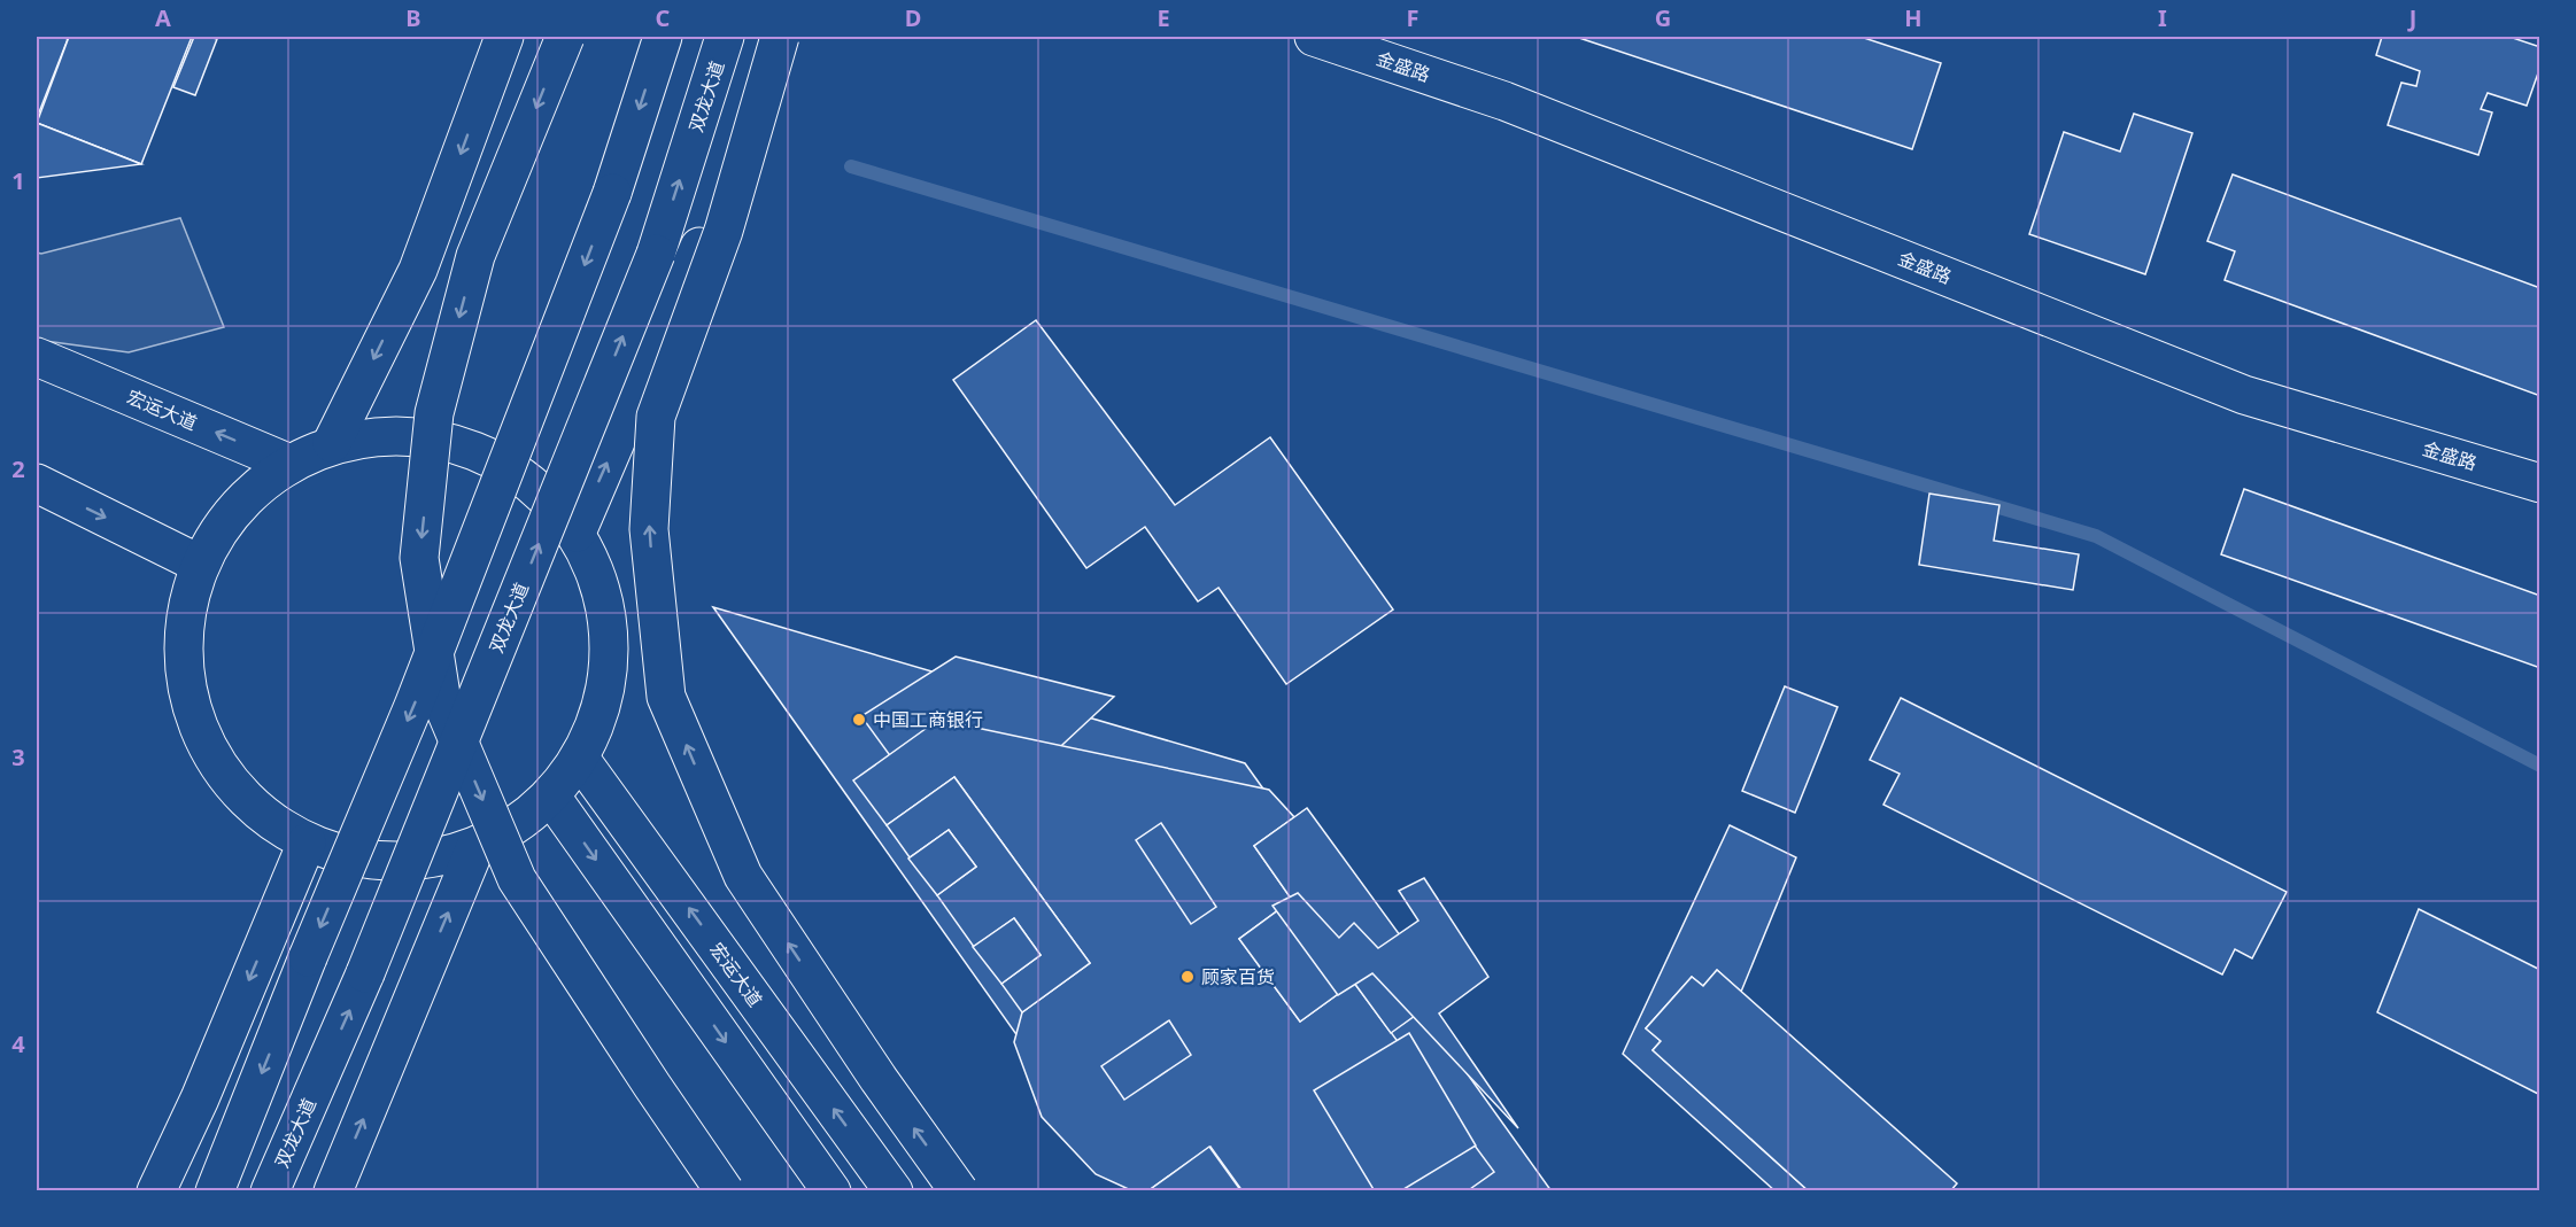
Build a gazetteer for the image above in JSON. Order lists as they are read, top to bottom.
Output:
{
  "streets": {
    "main road": ["金盛路", "双龙大道", "宏运大道"]
  },
  "places": ["中国工商银行", "顾家百货"],
  "grid": {
    "columns": [
      "A",
      "B",
      "C",
      "D",
      "E",
      "F",
      "G",
      "H",
      "I",
      "J"
    ],
    "rows": [
      "1",
      "2",
      "3",
      "4"
    ]
  }
}
